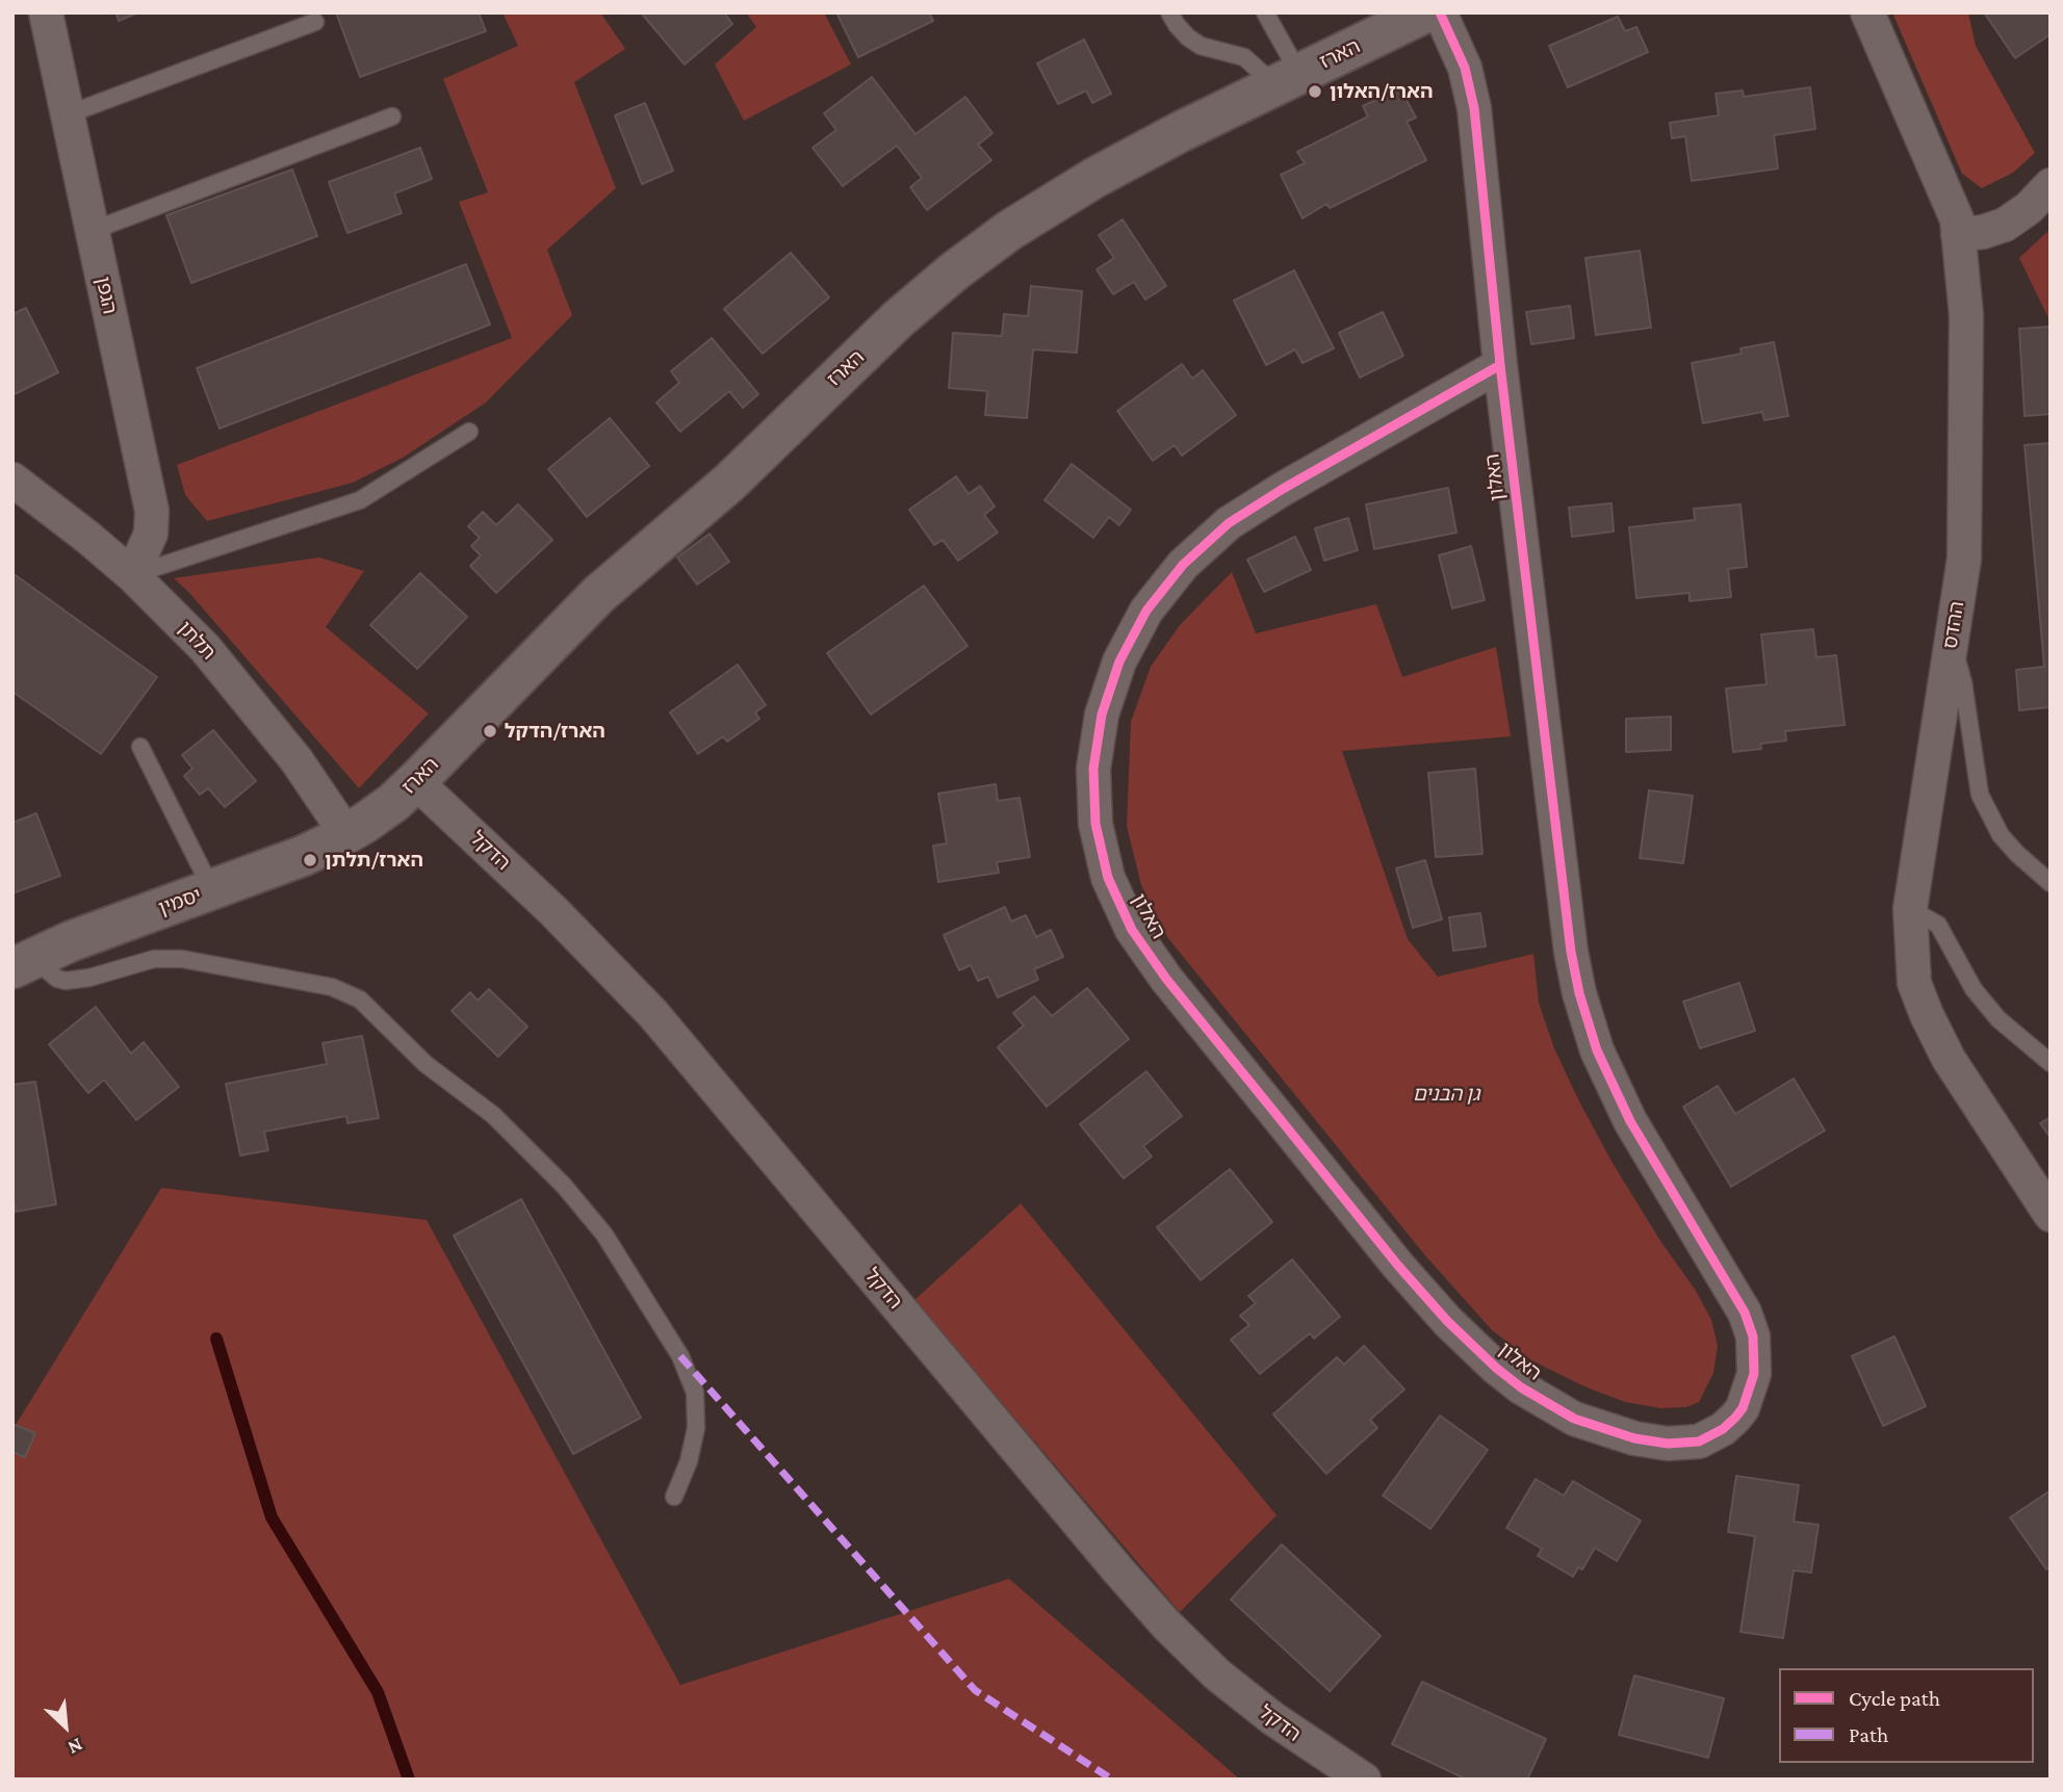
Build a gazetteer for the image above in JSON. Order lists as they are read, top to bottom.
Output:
{
  "streets": {
    "street": [
      "הארז",
      "הגפן",
      "האלון",
      "ההדס",
      "תלתן",
      "הדקל",
      "יסמין"
    ]
  },
  "crossings": [
    ["הארז", "תלתן"],
    ["הארז", "הדקל"],
    ["הארז", "יסמין"],
    ["הגפן", "תלתן"],
    ["תלתן", "יסמין"]
  ],
  "parks": ["גן הבנים"],
  "places": ["הארז/האלון", "הארז/הדקל", "הארז/תלתן"],
  "legend": ["Cycle path", "Path"],
  "north": "bottom right"
}
